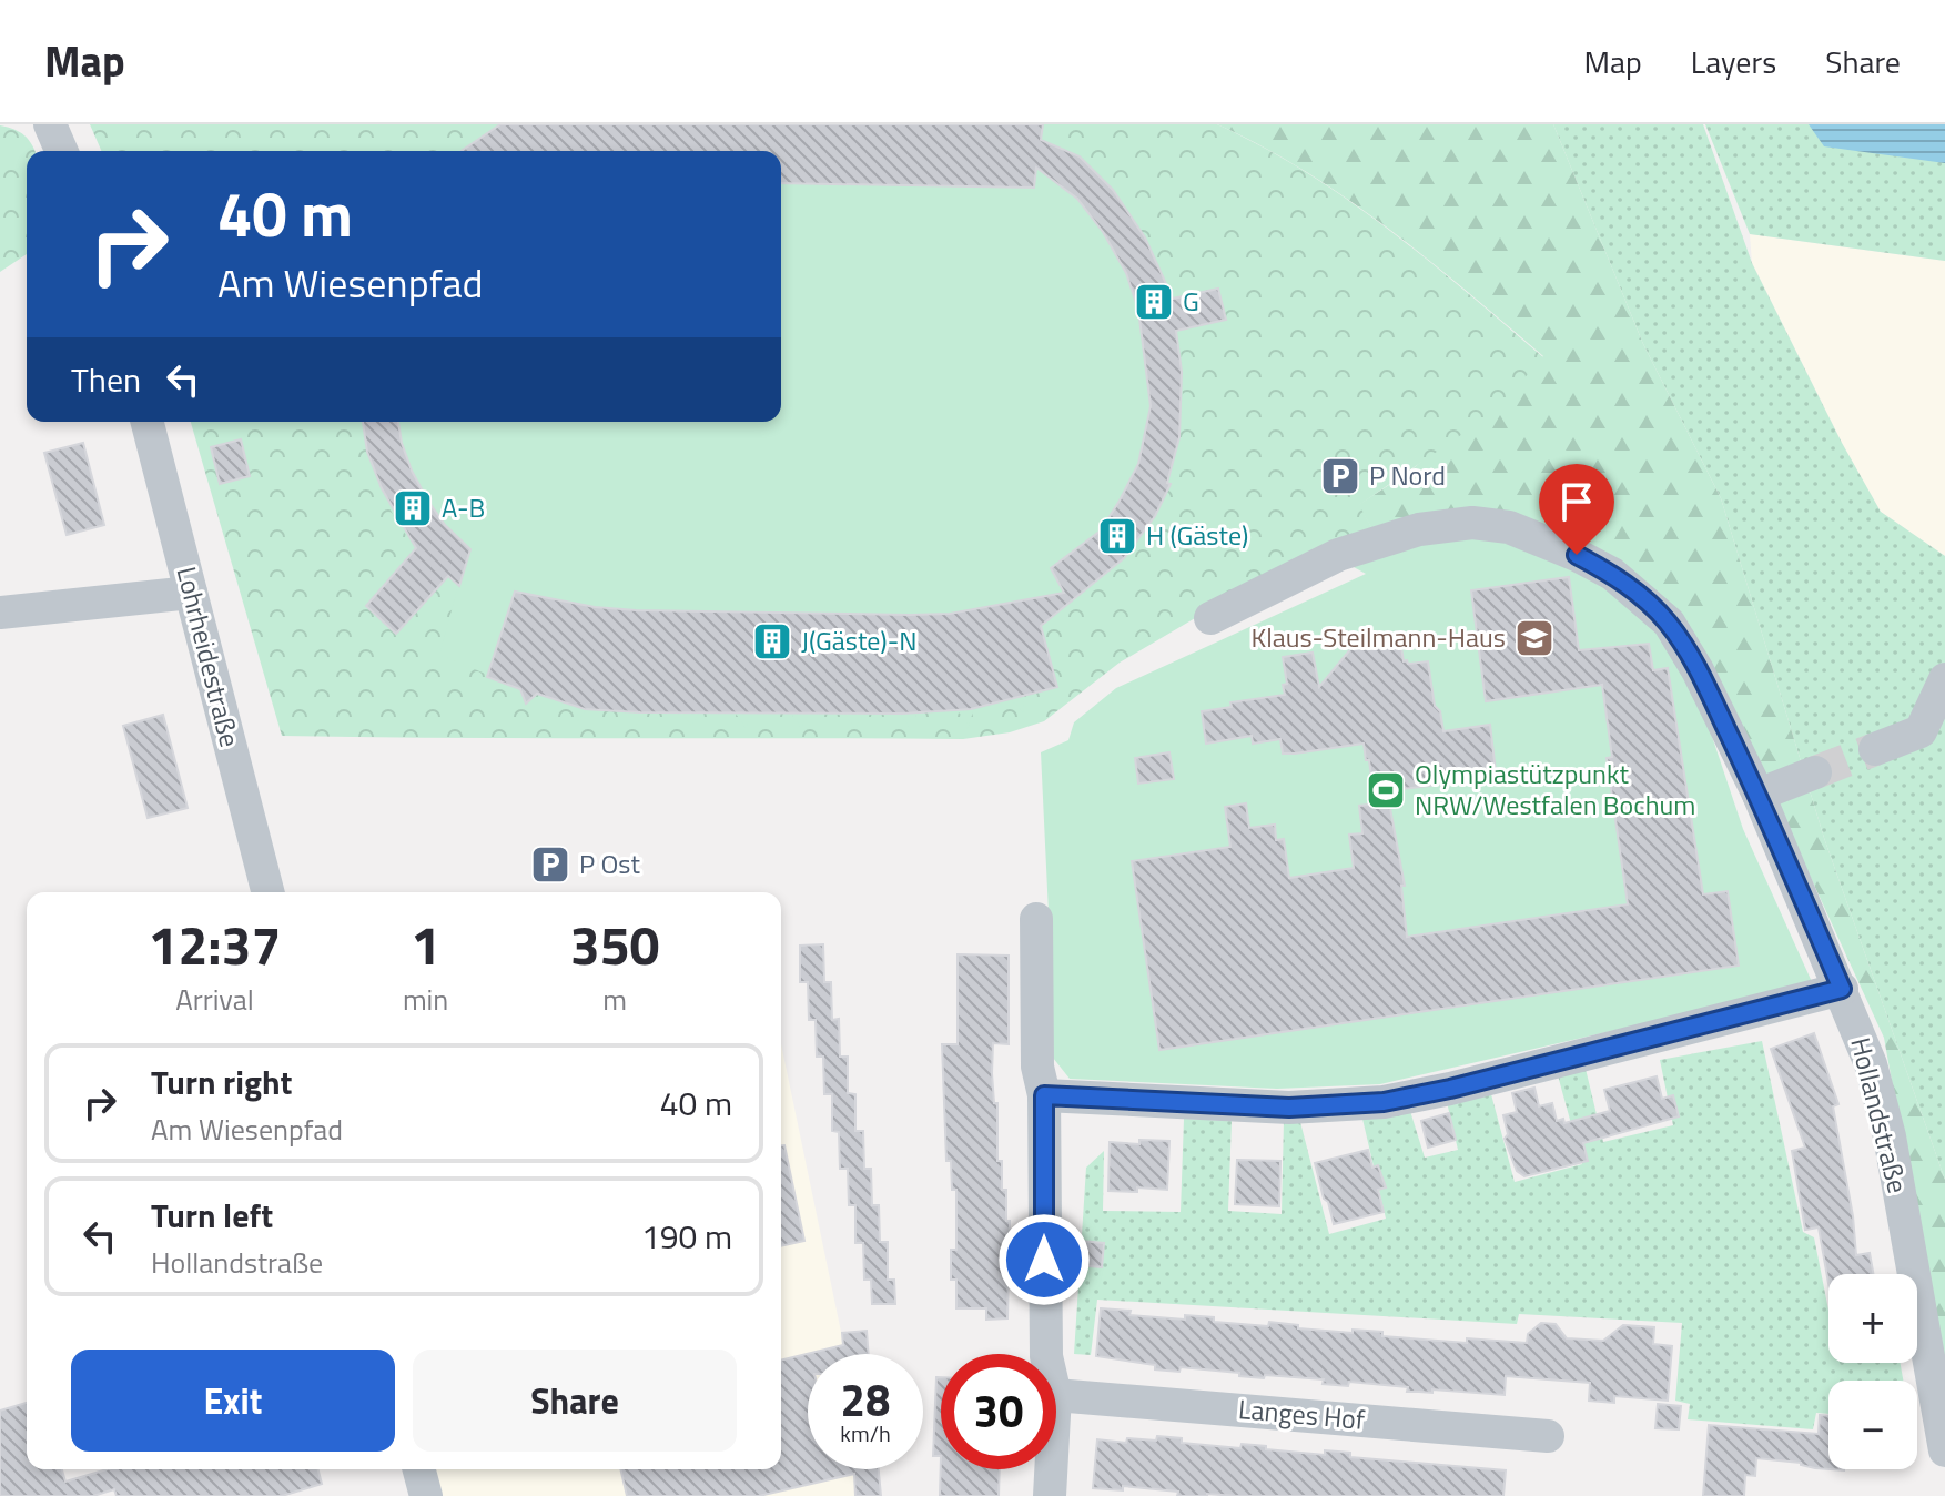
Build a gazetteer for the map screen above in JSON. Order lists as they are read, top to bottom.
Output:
{
  "streets": {
    "street": ["Lohrheidestraße", "Hollandstraße", "Langes Hof"]
  },
  "places": {
    "building": [
      "G",
      "A-B",
      "H (Gäste)",
      "J(Gäste)-N"
    ],
    "parking": ["P Nord", "P Ost"],
    "school or university": ["Klaus-Steilmann-Haus"],
    "sports": ["Olympiastützpunkt NRW/Westfalen Bochum"]
  },
  "page": {
    "header": "Map",
    "nav": ["Map", "Layers", "Share"],
    "turn": ["40 m", "Am Wiesenpfad"],
    "then": "Then",
    "eta": [
      "12:37",
      "Arrival",
      "1",
      "min",
      "350",
      "m"
    ],
    "list": [
      {
        "name": "Turn right",
        "note": "Am Wiesenpfad",
        "value": "40 m"
      },
      {
        "name": "Turn left",
        "note": "Hollandstraße",
        "value": "190 m"
      }
    ],
    "map_buttons": ["+", "−"],
    "buttons": ["Exit", "Share"],
    "speed": "28 km/h",
    "limit": "30"
  }
}
